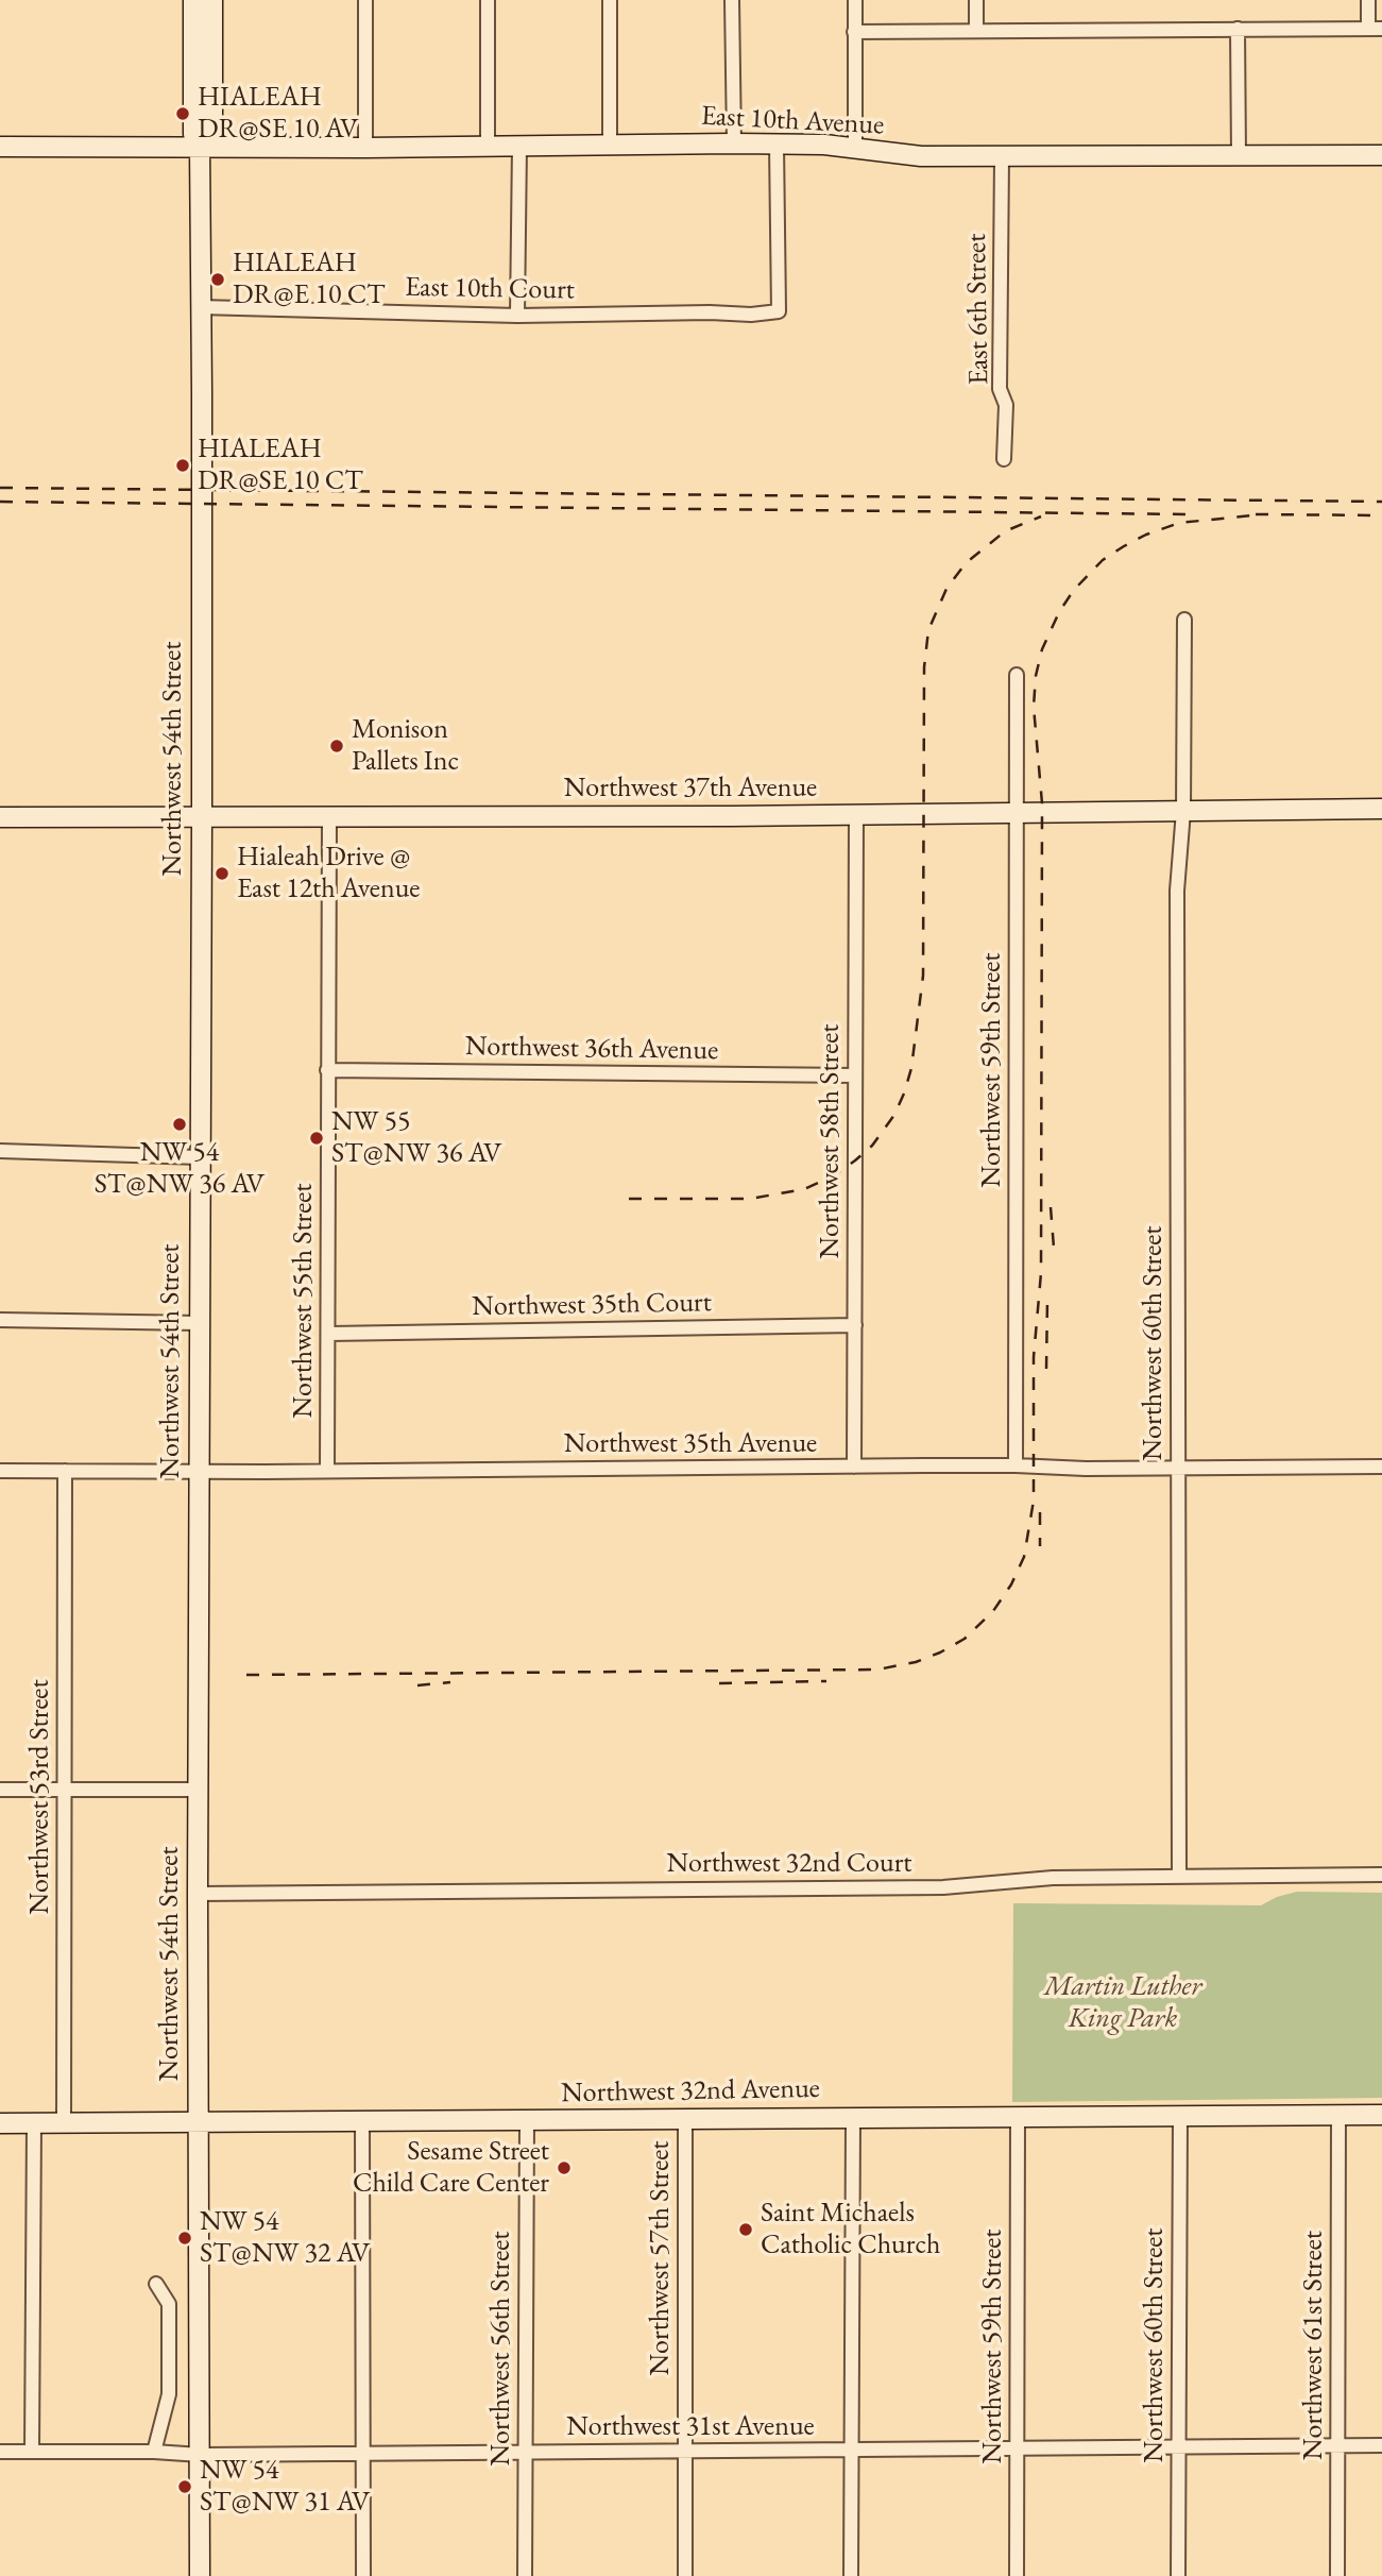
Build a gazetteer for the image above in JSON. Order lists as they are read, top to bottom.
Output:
{
  "streets": {
    "main road": [
      "East 10th Avenue",
      "Northwest 54th Street",
      "Northwest 37th Avenue",
      "Northwest 32nd Avenue"
    ],
    "street": [
      "East 10th Court",
      "East 6th Street",
      "Northwest 36th Avenue",
      "Northwest 59th Street",
      "Northwest 58th Street",
      "Northwest 55th Street",
      "Northwest 35th Court",
      "Northwest 60th Street",
      "Northwest 35th Avenue",
      "Northwest 53rd Street",
      "Northwest 32nd Court",
      "Northwest 57th Street",
      "Northwest 61st Street",
      "Northwest 56th Street",
      "Northwest 31st Avenue"
    ]
  },
  "crossings": [
    ["East 10th Avenue", "East 10th Court"],
    ["East 10th Avenue", "East 6th Street"],
    ["East 10th Avenue", "Northwest 54th Street"],
    ["East 10th Court", "Northwest 54th Street"],
    ["Northwest 54th Street", "Northwest 37th Avenue"],
    ["Northwest 54th Street", "Northwest 35th Avenue"],
    ["Northwest 54th Street", "Northwest 32nd Court"],
    ["Northwest 54th Street", "Northwest 32nd Avenue"],
    ["Northwest 54th Street", "Northwest 31st Avenue"],
    ["Northwest 37th Avenue", "Northwest 59th Street"],
    ["Northwest 37th Avenue", "Northwest 58th Street"],
    ["Northwest 37th Avenue", "Northwest 55th Street"],
    ["Northwest 37th Avenue", "Northwest 60th Street"],
    ["Northwest 36th Avenue", "Northwest 58th Street"],
    ["Northwest 36th Avenue", "Northwest 55th Street"],
    ["Northwest 59th Street", "Northwest 35th Avenue"],
    ["Northwest 59th Street", "Northwest 32nd Avenue"],
    ["Northwest 59th Street", "Northwest 31st Avenue"],
    ["Northwest 58th Street", "Northwest 35th Court"],
    ["Northwest 58th Street", "Northwest 35th Avenue"],
    ["Northwest 55th Street", "Northwest 35th Court"],
    ["Northwest 55th Street", "Northwest 35th Avenue"],
    ["Northwest 60th Street", "Northwest 35th Avenue"],
    ["Northwest 60th Street", "Northwest 32nd Court"],
    ["Northwest 60th Street", "Northwest 32nd Avenue"],
    ["Northwest 60th Street", "Northwest 31st Avenue"],
    ["Northwest 35th Avenue", "Northwest 53rd Street"],
    ["Northwest 53rd Street", "Northwest 32nd Avenue"],
    ["Northwest 32nd Avenue", "Northwest 57th Street"],
    ["Northwest 32nd Avenue", "Northwest 61st Street"],
    ["Northwest 32nd Avenue", "Northwest 56th Street"],
    ["Northwest 57th Street", "Northwest 31st Avenue"],
    ["Northwest 61st Street", "Northwest 31st Avenue"],
    ["Northwest 56th Street", "Northwest 31st Avenue"]
  ],
  "parks": ["Martin Luther King Park"],
  "places": [
    "HIALEAH DR@SE 10 AV",
    "HIALEAH DR@E 10 CT",
    "HIALEAH DR@SE 10 CT",
    "Monison Pallets Inc",
    "Hialeah Drive @ East 12th Avenue",
    "NW 54 ST@NW 36 AV",
    "NW 55 ST@NW 36 AV",
    "Sesame Street Child Care Center",
    "Saint Michaels Catholic Church",
    "NW 54 ST@NW 32 AV",
    "NW 54 ST@NW 31 AV"
  ]
}
